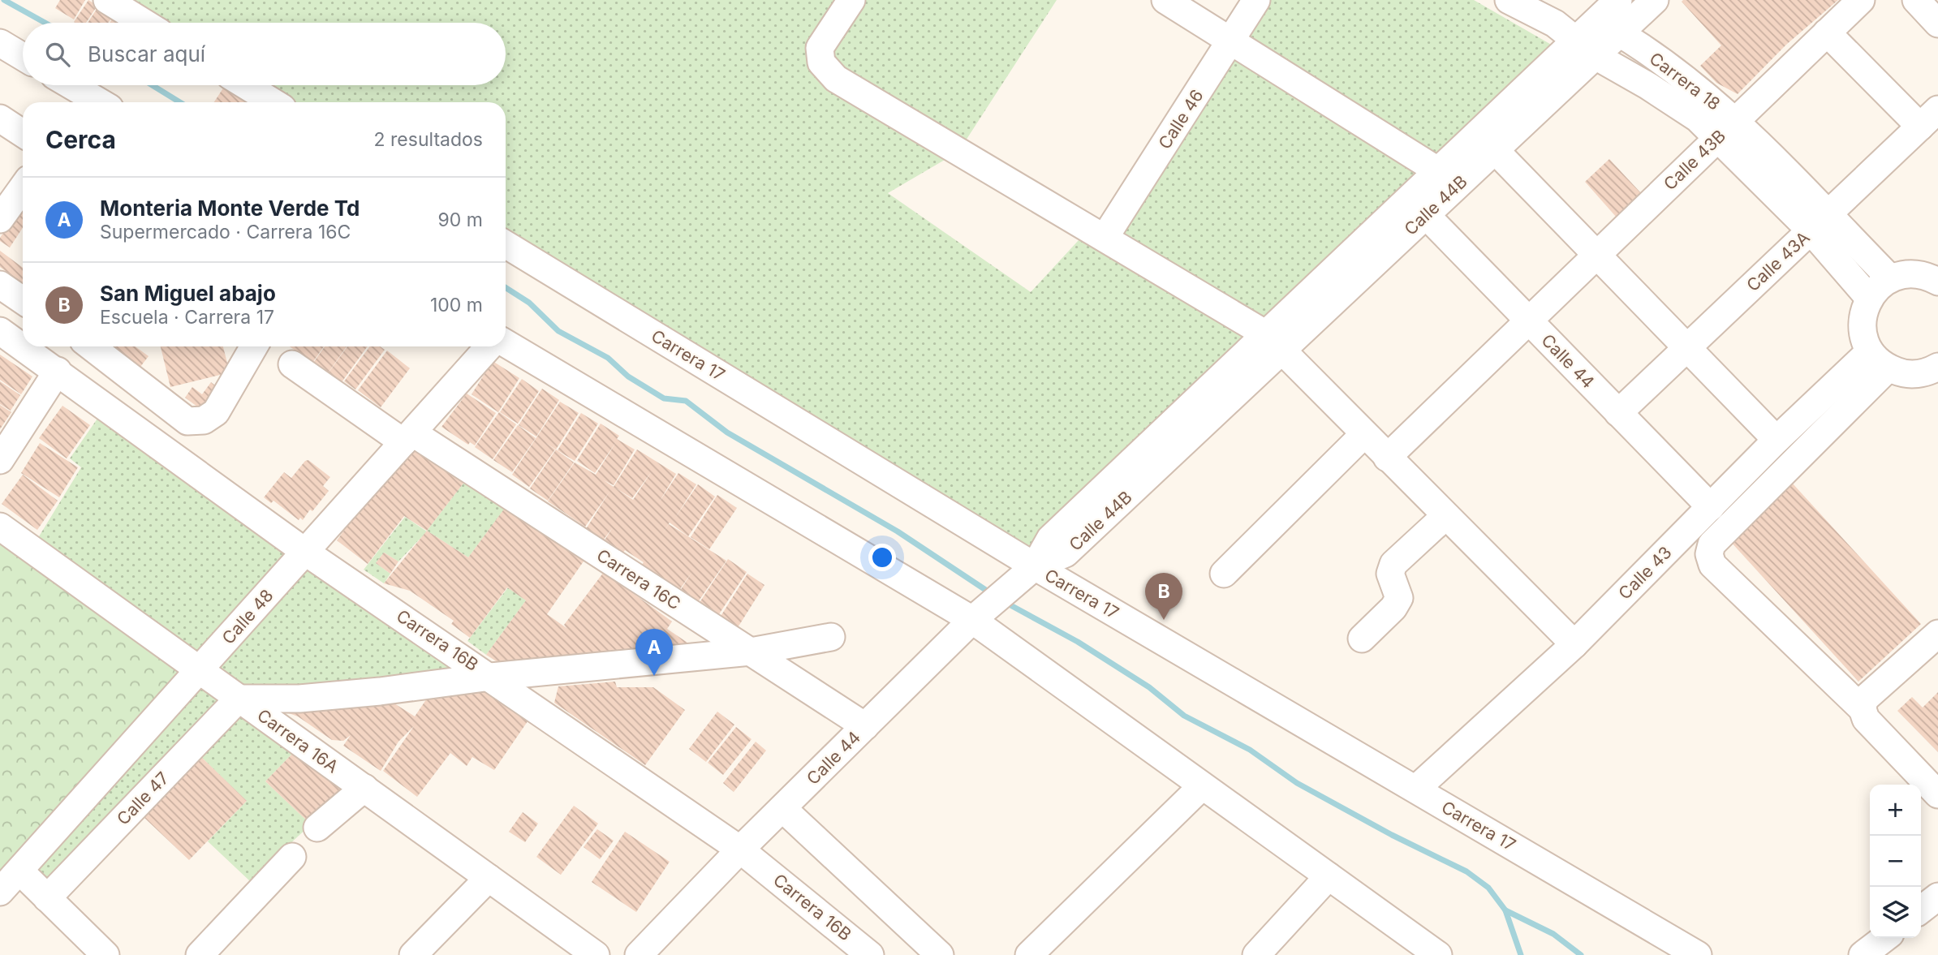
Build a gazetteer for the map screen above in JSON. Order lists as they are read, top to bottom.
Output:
{
  "streets": {
    "street": [
      "Carrera 18",
      "Calle 46",
      "Calle 43B",
      "Calle 44B",
      "Calle 43A",
      "Carrera 17",
      "Calle 44",
      "Calle 43",
      "Carrera 16C",
      "Calle 48",
      "Carrera 16B",
      "Carrera 16A",
      "Calle 47"
    ]
  },
  "crossings": [
    ["Carrera 18", "Calle 43B"],
    ["Carrera 18", "Calle 44B"],
    ["Carrera 18", "Calle 43A"],
    ["Calle 43B", "Calle 44"],
    ["Calle 44B", "Carrera 17"],
    ["Calle 44B", "Calle 44"],
    ["Calle 43A", "Calle 44"],
    ["Carrera 17", "Calle 44"],
    ["Carrera 17", "Calle 43"],
    ["Calle 44", "Calle 43"],
    ["Calle 44", "Carrera 16C"],
    ["Calle 44", "Carrera 16B"],
    ["Carrera 16C", "Calle 48"],
    ["Calle 48", "Carrera 16B"],
    ["Calle 48", "Carrera 16A"],
    ["Carrera 16A", "Calle 47"]
  ],
  "page": {
    "search": "Buscar aquí",
    "heading": ["Cerca", "2 resultados"],
    "list": [
      {
        "mark": "A",
        "name": "Monteria Monte Verde Td",
        "note": "Supermercado · Carrera 16C",
        "value": "90 m"
      },
      {
        "mark": "B",
        "name": "San Miguel abajo",
        "note": "Escuela · Carrera 17",
        "value": "100 m"
      }
    ],
    "pins": ["B", "A"],
    "map_buttons": ["+", "−"]
  }
}
